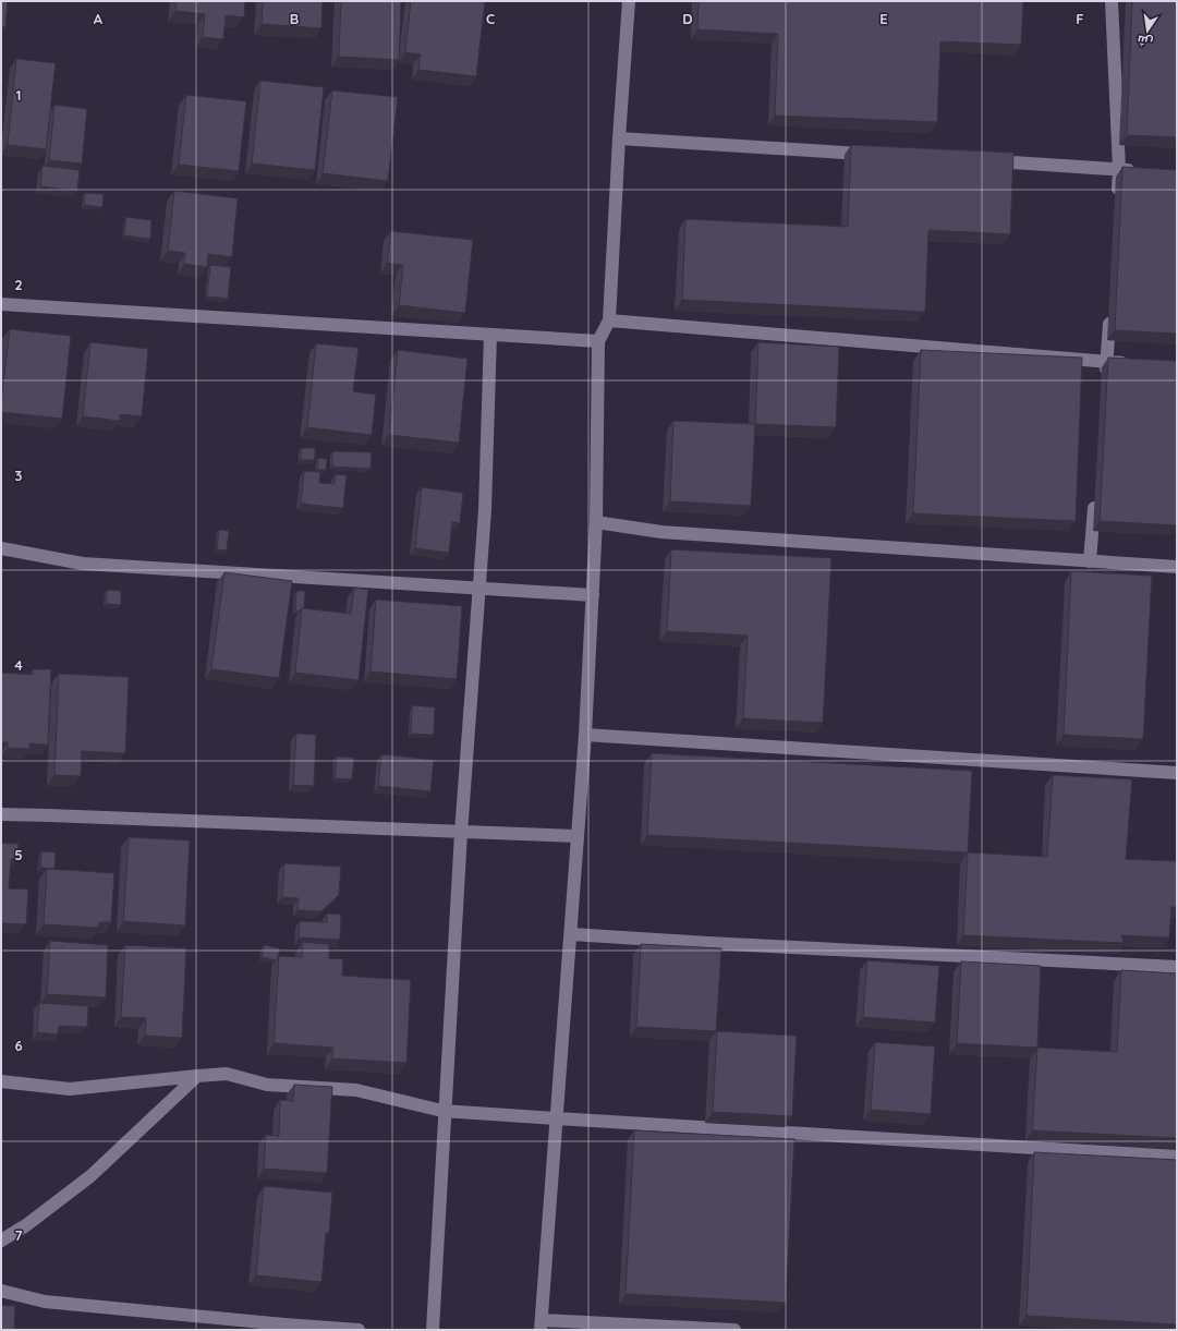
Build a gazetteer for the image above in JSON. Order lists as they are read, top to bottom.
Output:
{
  "north": "bottom",
  "grid": {
    "columns": [
      "A",
      "B",
      "C",
      "D",
      "E",
      "F"
    ],
    "rows": [
      "1",
      "2",
      "3",
      "4",
      "5",
      "6",
      "7"
    ]
  }
}
